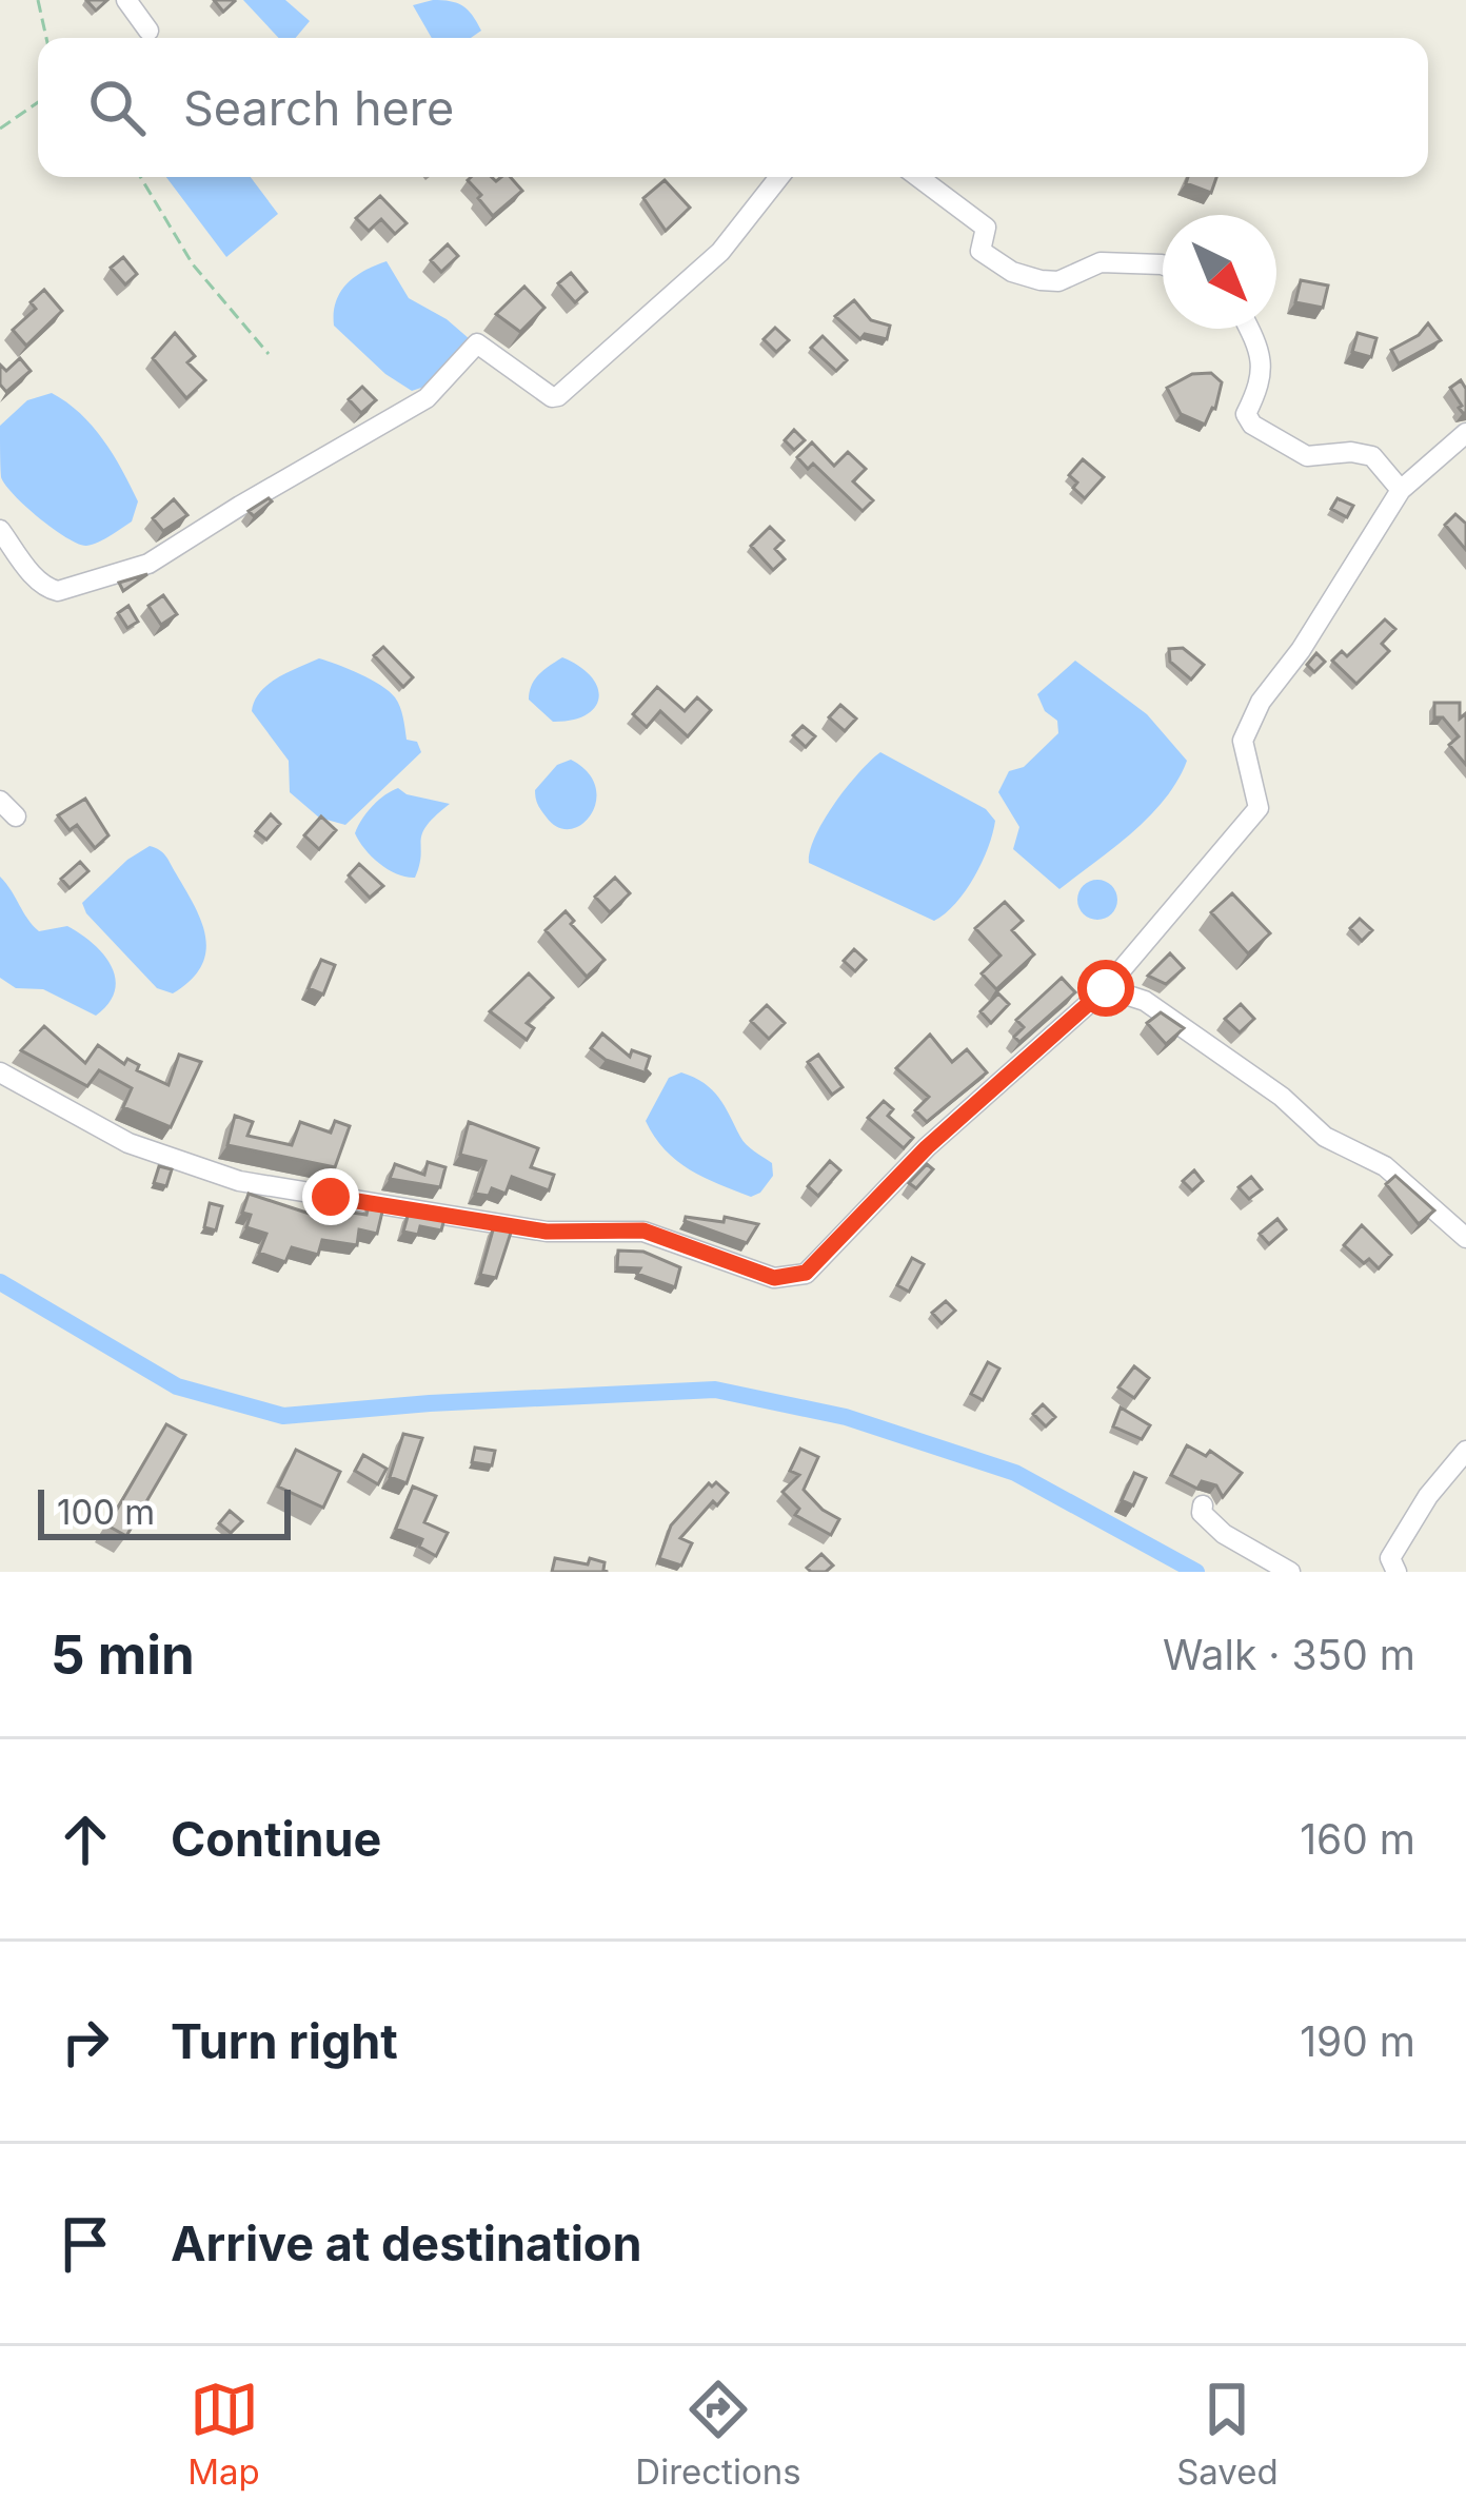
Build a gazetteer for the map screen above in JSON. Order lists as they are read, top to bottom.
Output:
{
  "scale_bar": "100 m",
  "north": "bottom right",
  "page": {
    "search": "Search here",
    "scale": "100 m",
    "heading": ["5 min", "Walk · 350 m"],
    "list": [
      ["Continue", "160 m"],
      ["Turn right", "190 m"],
      "Arrive at destination"
    ],
    "nav": ["Map", "Directions", "Saved"]
  }
}
